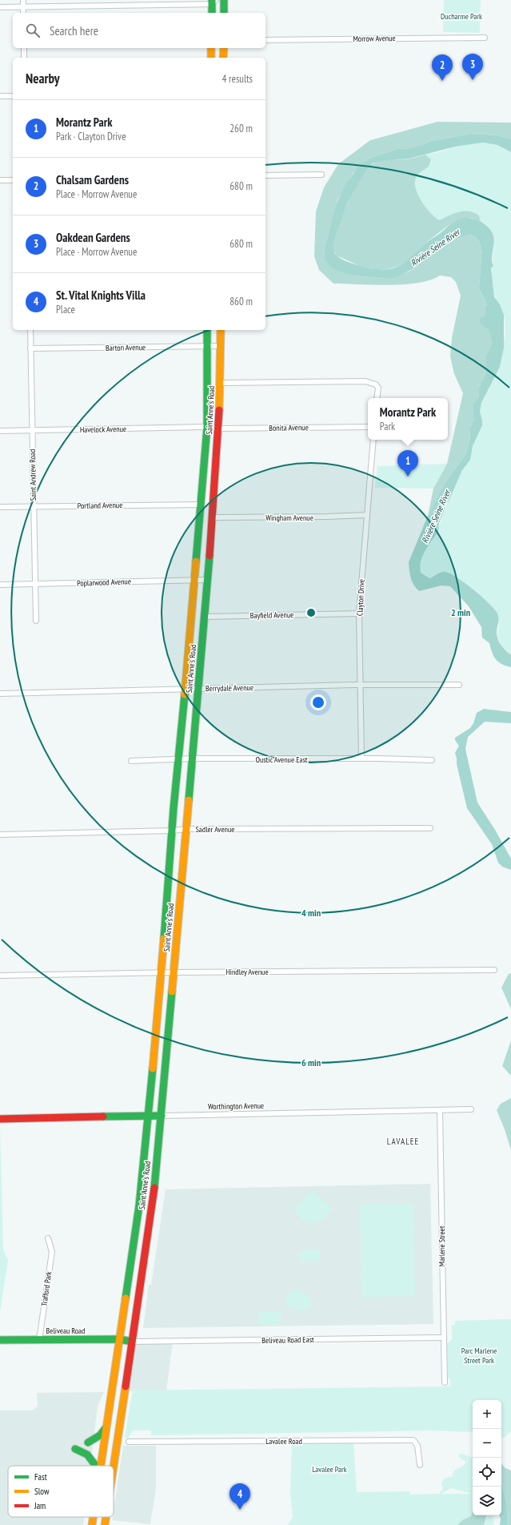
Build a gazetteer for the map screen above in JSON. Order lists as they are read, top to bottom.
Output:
{
  "streets": {
    "main road": ["Saint Anne's Road", "Worthington Avenue", "Beliveau Road"],
    "street": [
      "Morrow Avenue",
      "Barton Avenue",
      "Bonita Avenue",
      "Havelock Avenue",
      "Saint Andrew Road",
      "Portland Avenue",
      "Wingham Avenue",
      "Poplarwood Avenue",
      "Clayton Drive",
      "Bayfield Avenue",
      "Berrydale Avenue",
      "Oustic Avenue East",
      "Sadler Avenue",
      "Hindley Avenue",
      "Marlene Street",
      "Trafford Park",
      "Beliveau Road East",
      "Lavalee Road"
    ]
  },
  "crossings": [
    ["Barton Avenue", "Saint Anne's Road"],
    ["Barton Avenue", "Saint Andrew Road"],
    ["Saint Anne's Road", "Bonita Avenue"],
    ["Saint Anne's Road", "Havelock Avenue"],
    ["Saint Anne's Road", "Portland Avenue"],
    ["Saint Anne's Road", "Wingham Avenue"],
    ["Saint Anne's Road", "Poplarwood Avenue"],
    ["Saint Anne's Road", "Bayfield Avenue"],
    ["Saint Anne's Road", "Berrydale Avenue"],
    ["Saint Anne's Road", "Oustic Avenue East"],
    ["Saint Anne's Road", "Sadler Avenue"],
    ["Saint Anne's Road", "Hindley Avenue"],
    ["Saint Anne's Road", "Worthington Avenue"],
    ["Saint Anne's Road", "Beliveau Road"],
    ["Saint Anne's Road", "Beliveau Road East"],
    ["Bonita Avenue", "Havelock Avenue"],
    ["Havelock Avenue", "Saint Andrew Road"],
    ["Saint Andrew Road", "Portland Avenue"],
    ["Saint Andrew Road", "Poplarwood Avenue"],
    ["Wingham Avenue", "Clayton Drive"],
    ["Clayton Drive", "Bayfield Avenue"],
    ["Clayton Drive", "Berrydale Avenue"],
    ["Clayton Drive", "Oustic Avenue East"],
    ["Worthington Avenue", "Marlene Street"],
    ["Marlene Street", "Beliveau Road East"],
    ["Trafford Park", "Beliveau Road"],
    ["Beliveau Road", "Beliveau Road East"]
  ],
  "districts": ["LAVALEE"],
  "water": ["Rivière Seine River"],
  "parks": ["Ducharme Park", "Parc Marlene Street Park", "Lavalee Park"],
  "legend": ["Fast", "Slow", "Jam"],
  "page": {
    "search": "Search here",
    "pins": [
      "3",
      "2",
      "1",
      "4"
    ],
    "heading": ["Nearby", "4 results"],
    "list": [
      {
        "mark": "1",
        "name": "Morantz Park",
        "note": "Park · Clayton Drive",
        "value": "260 m"
      },
      {
        "mark": "2",
        "name": "Chalsam Gardens",
        "note": "Place · Morrow Avenue",
        "value": "680 m"
      },
      {
        "mark": "3",
        "name": "Oakdean Gardens",
        "note": "Place · Morrow Avenue",
        "value": "680 m"
      },
      {
        "mark": "4",
        "name": "St. Vital Knights Villa",
        "note": "Place",
        "value": "860 m"
      }
    ],
    "popup": ["Morantz Park", "Park"],
    "map_buttons": ["+", "−"]
  },
  "rings": ["2 min", "4 min", "6 min"]
}
